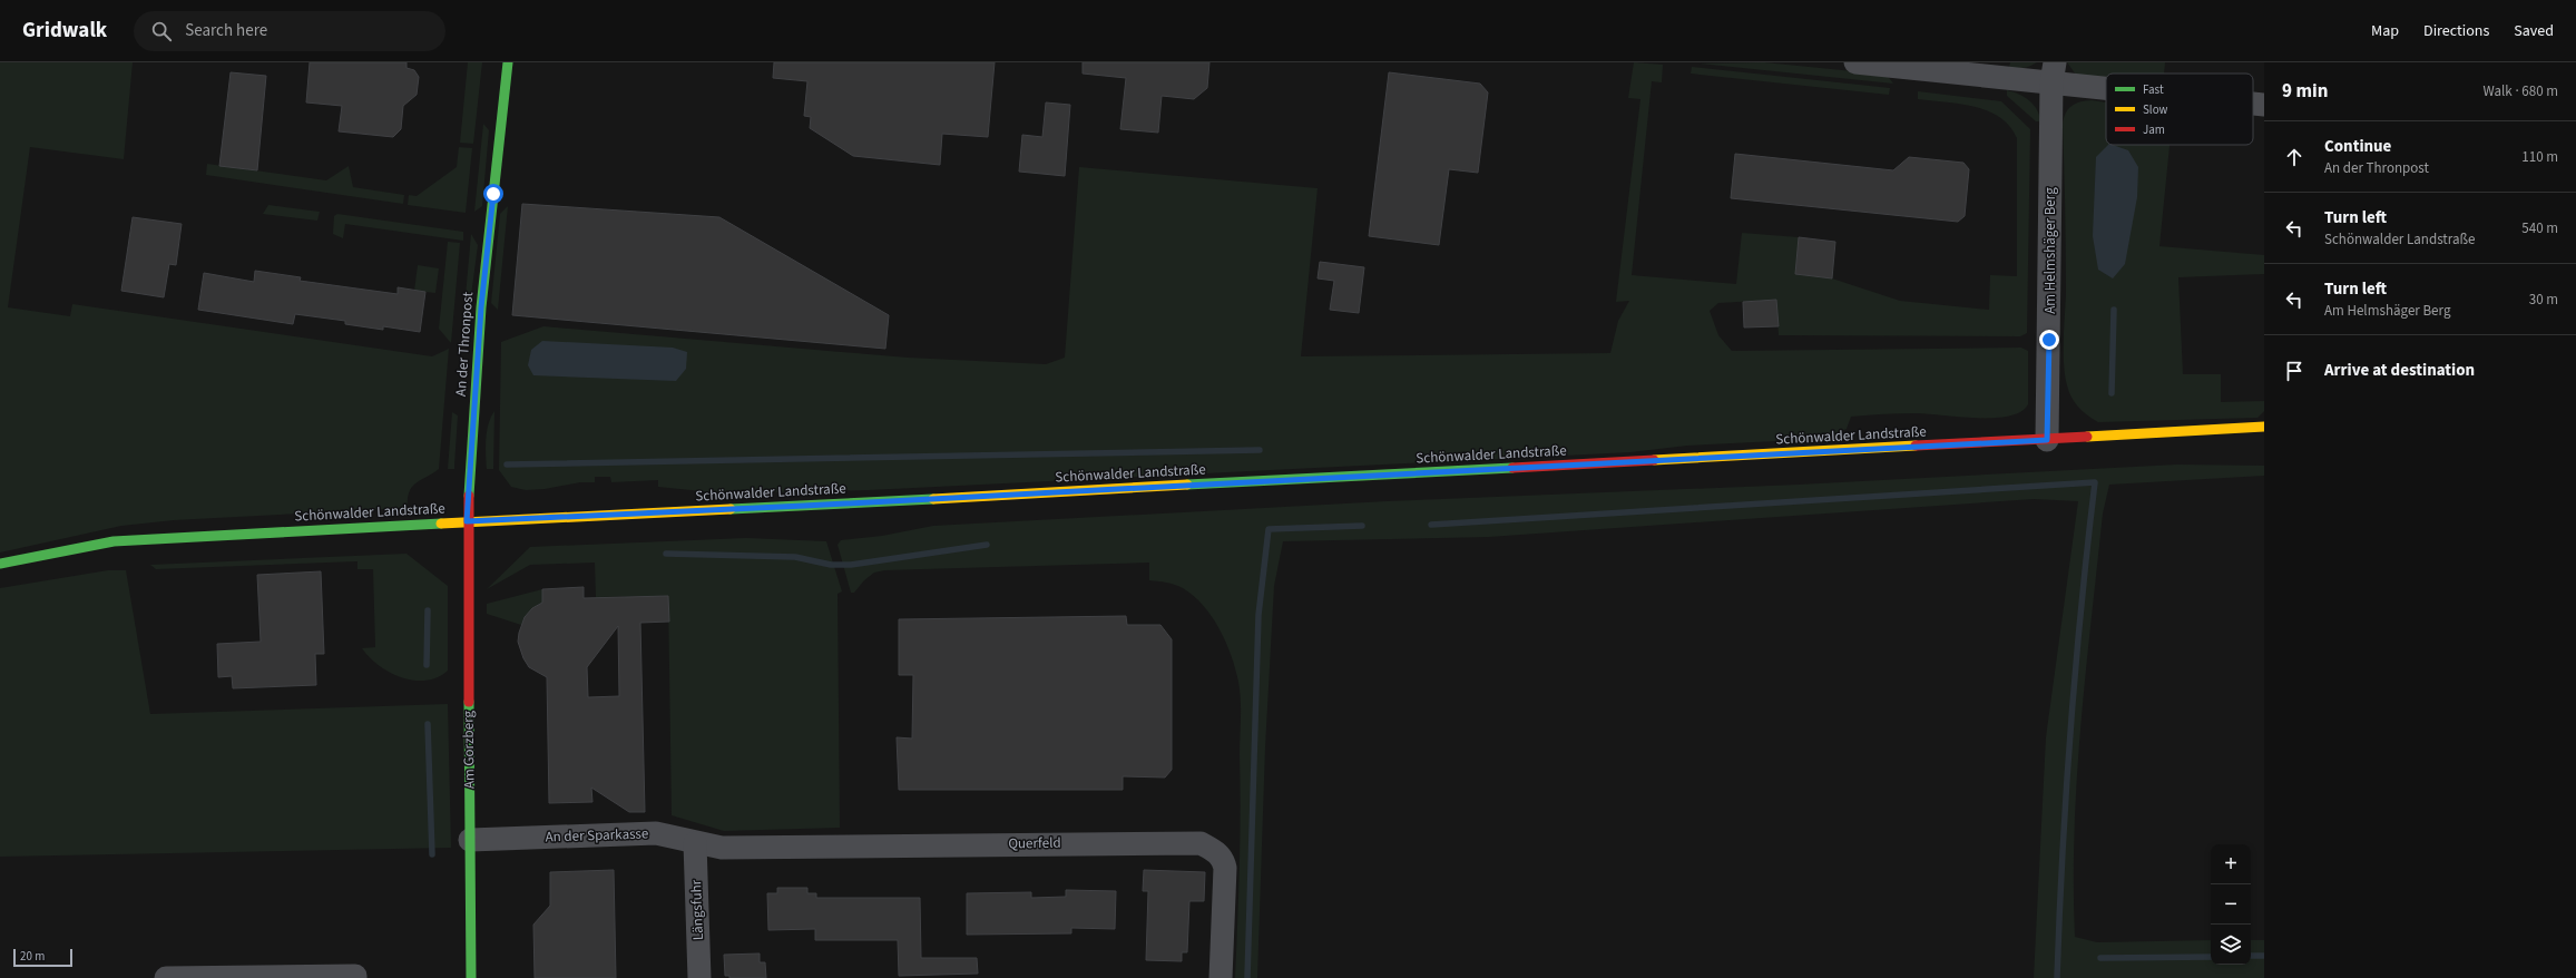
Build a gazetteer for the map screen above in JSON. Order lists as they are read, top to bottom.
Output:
{
  "streets": {
    "main road": ["An der Thronpost", "Schönwalder Landstraße", "Am Gorzberg"],
    "street": [
      "Am Helmshäger Berg",
      "An der Sparkasse",
      "Querfeld",
      "Längsfuhr"
    ]
  },
  "crossings": [
    ["Am Helmshäger Berg", "Schönwalder Landstraße"],
    ["An der Thronpost", "Schönwalder Landstraße"],
    ["An der Thronpost", "Am Gorzberg"],
    ["Schönwalder Landstraße", "Am Gorzberg"],
    ["Am Gorzberg", "An der Sparkasse"],
    ["An der Sparkasse", "Querfeld"],
    ["An der Sparkasse", "Längsfuhr"]
  ],
  "legend": ["Fast", "Slow", "Jam"],
  "scale_bar": "20 m",
  "page": {
    "header": "Gridwalk",
    "search": "Search here",
    "nav": ["Map", "Directions", "Saved"],
    "heading": ["9 min", "Walk · 680 m"],
    "list": [
      ["Continue", "An der Thronpost", "110 m"],
      ["Turn left", "Schönwalder Landstraße", "540 m"],
      ["Turn left", "Am Helmshäger Berg", "30 m"],
      "Arrive at destination"
    ],
    "map_buttons": ["+", "−"],
    "scale": "20 m"
  }
}
